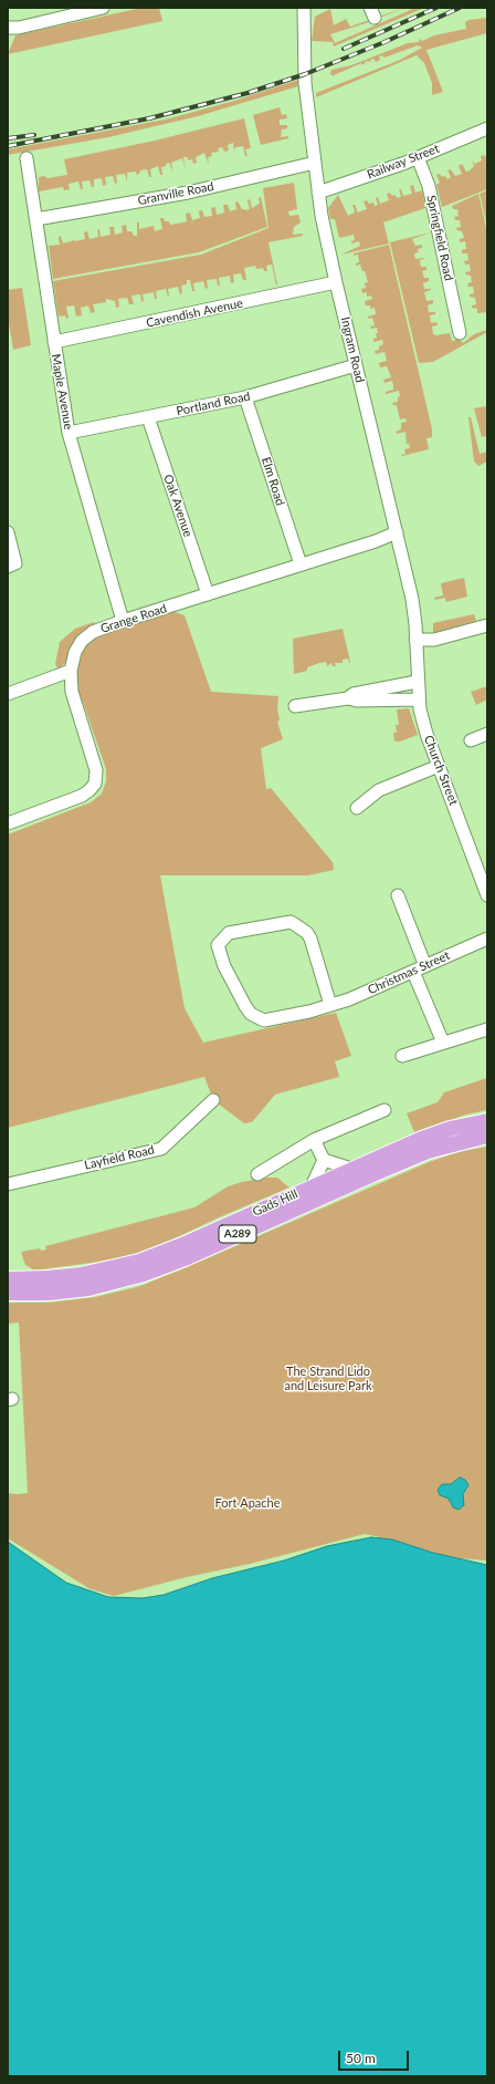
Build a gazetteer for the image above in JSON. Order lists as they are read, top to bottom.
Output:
{
  "streets": {
    "main road": ["Gads Hill", "A289"],
    "street": [
      "Railway Street",
      "Granville Road",
      "Springfield Road",
      "Cavendish Avenue",
      "Ingram Road",
      "Maple Avenue",
      "Portland Road",
      "Elm Road",
      "Oak Avenue",
      "Grange Road",
      "Church Street",
      "Christmas Street",
      "Layfield Road"
    ]
  },
  "crossings": [
    ["Railway Street", "Springfield Road"],
    ["Railway Street", "Ingram Road"],
    ["Granville Road", "Ingram Road"],
    ["Granville Road", "Maple Avenue"],
    ["Cavendish Avenue", "Ingram Road"],
    ["Cavendish Avenue", "Maple Avenue"],
    ["Ingram Road", "Portland Road"],
    ["Ingram Road", "Grange Road"],
    ["Ingram Road", "Church Street"],
    ["Maple Avenue", "Portland Road"],
    ["Maple Avenue", "Grange Road"],
    ["Portland Road", "Elm Road"],
    ["Portland Road", "Oak Avenue"],
    ["Elm Road", "Grange Road"],
    ["Oak Avenue", "Grange Road"]
  ],
  "parks": ["The Strand Lido and Leisure Park", "Fort Apache"],
  "scale_bar": "50 m"
}
